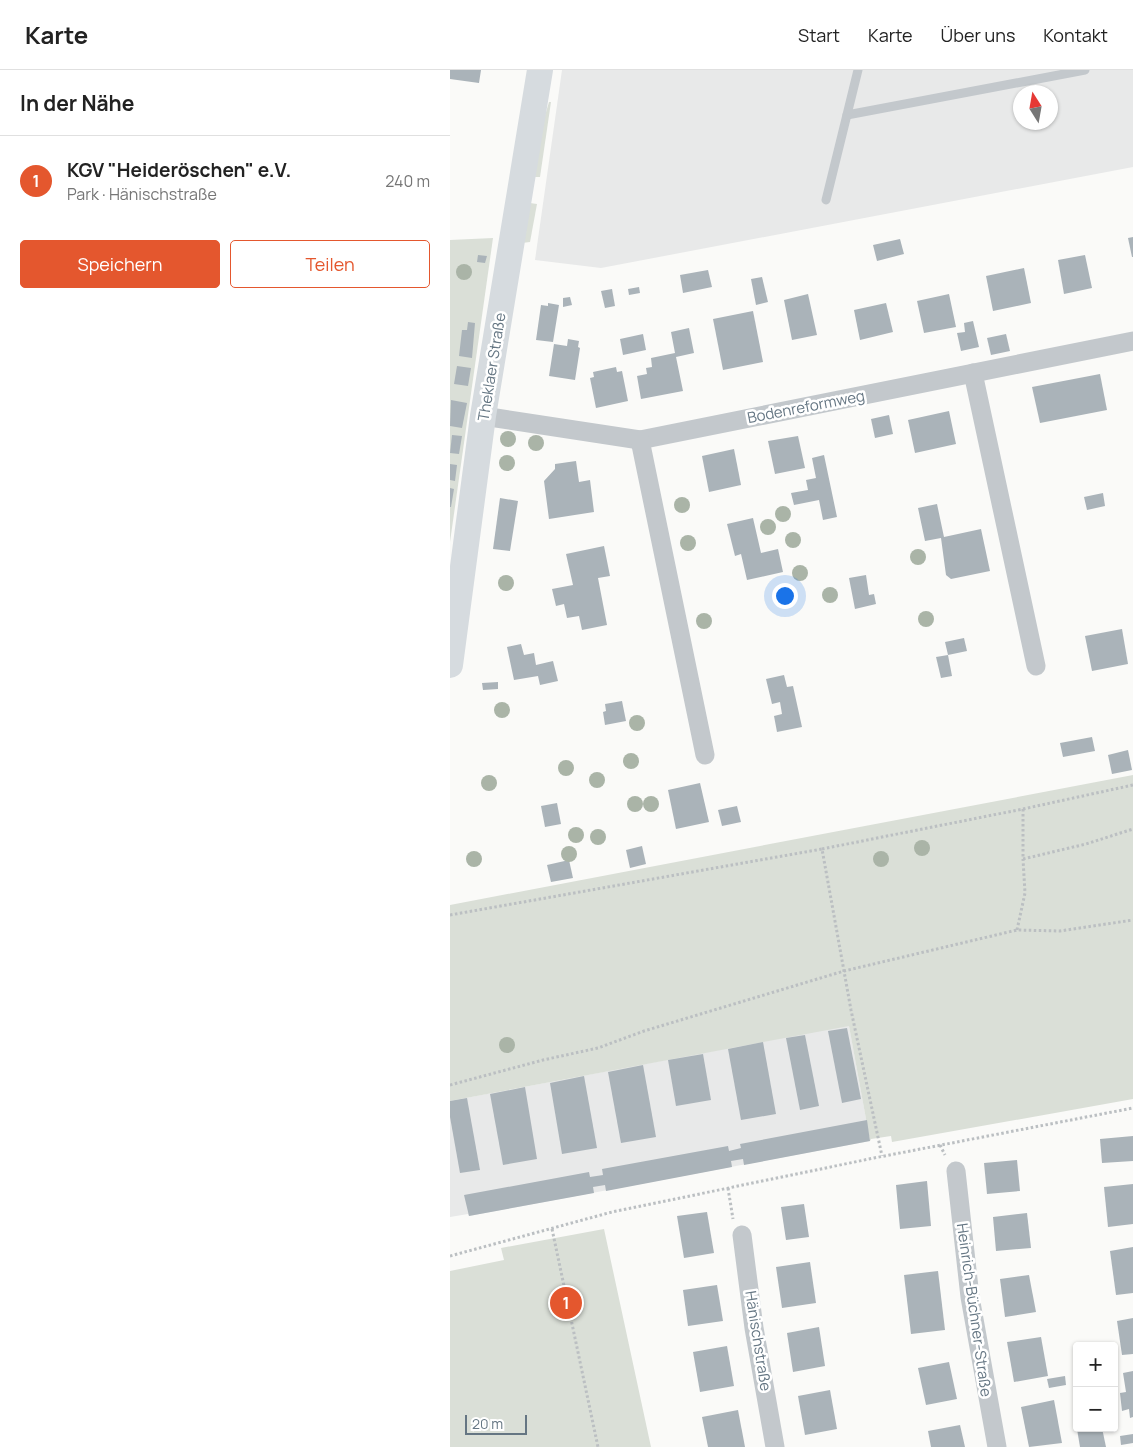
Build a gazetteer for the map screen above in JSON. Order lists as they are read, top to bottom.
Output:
{
  "streets": {
    "main road": ["Theklaer Straße"],
    "street": ["Bodenreformweg", "Heinrich-Büchner-Straße", "Hänischstraße"]
  },
  "crossings": [
    ["Theklaer Straße", "Bodenreformweg"]
  ],
  "scale_bar": "20 m",
  "north": "top",
  "page": {
    "header": "Karte",
    "nav": [
      "Start",
      "Karte",
      "Über uns",
      "Kontakt"
    ],
    "heading": "In der Nähe",
    "list": [
      {
        "mark": "1",
        "name": "KGV \"Heideröschen\" e.V.",
        "note": "Park · Hänischstraße",
        "value": "240 m"
      }
    ],
    "buttons": ["Speichern", "Teilen"],
    "pins": "1",
    "map_buttons": ["+", "−"],
    "scale": "20 m"
  }
}
